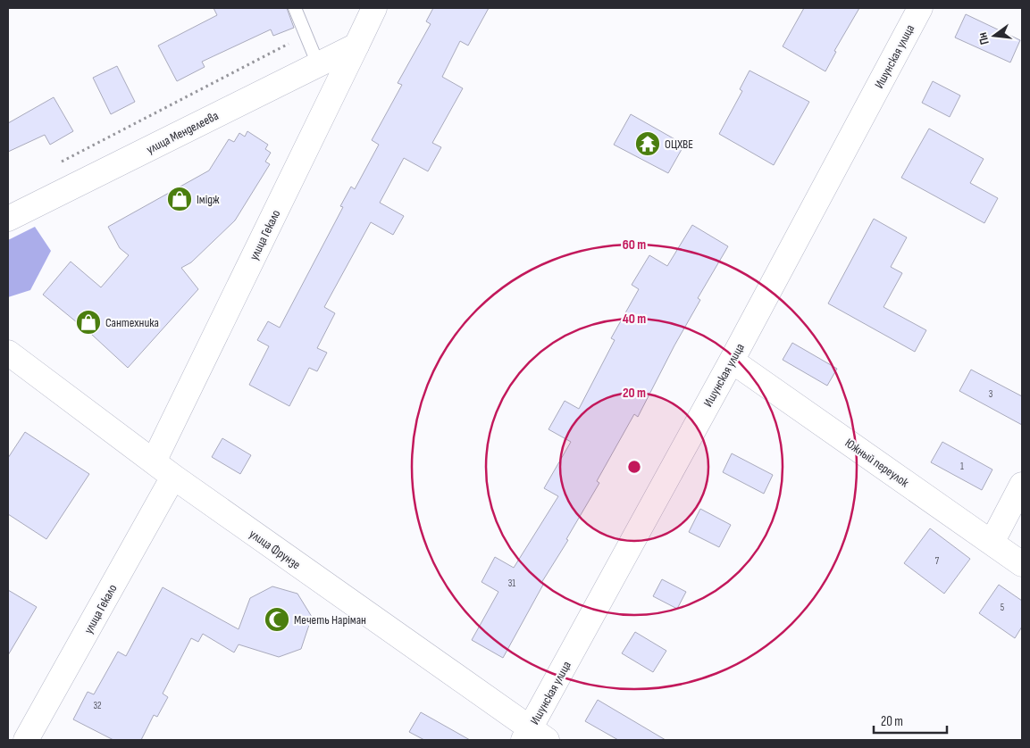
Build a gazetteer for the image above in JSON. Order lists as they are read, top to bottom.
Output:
{
  "streets": {
    "street": [
      "Ишунская улица",
      "улица Менделеева",
      "улица Гекало",
      "Южный переулок",
      "улица Фрунзе"
    ]
  },
  "crossings": [
    ["Ишунская улица", "Южный переулок"],
    ["Ишунская улица", "улица Фрунзе"],
    ["улица Менделеева", "улица Гекало"],
    ["улица Гекало", "улица Фрунзе"]
  ],
  "places": {
    "temple": ["ОЦХВЕ"],
    "shop": ["Імідж", "Сантехника"],
    "mosque": ["Мечеть Наріман"]
  },
  "house_numbers": [
    "3",
    "1",
    "7",
    "31",
    "5",
    "32"
  ],
  "scale_bar": "20 m",
  "north": "left",
  "rings": ["60 m", "40 m", "20 m"]
}
